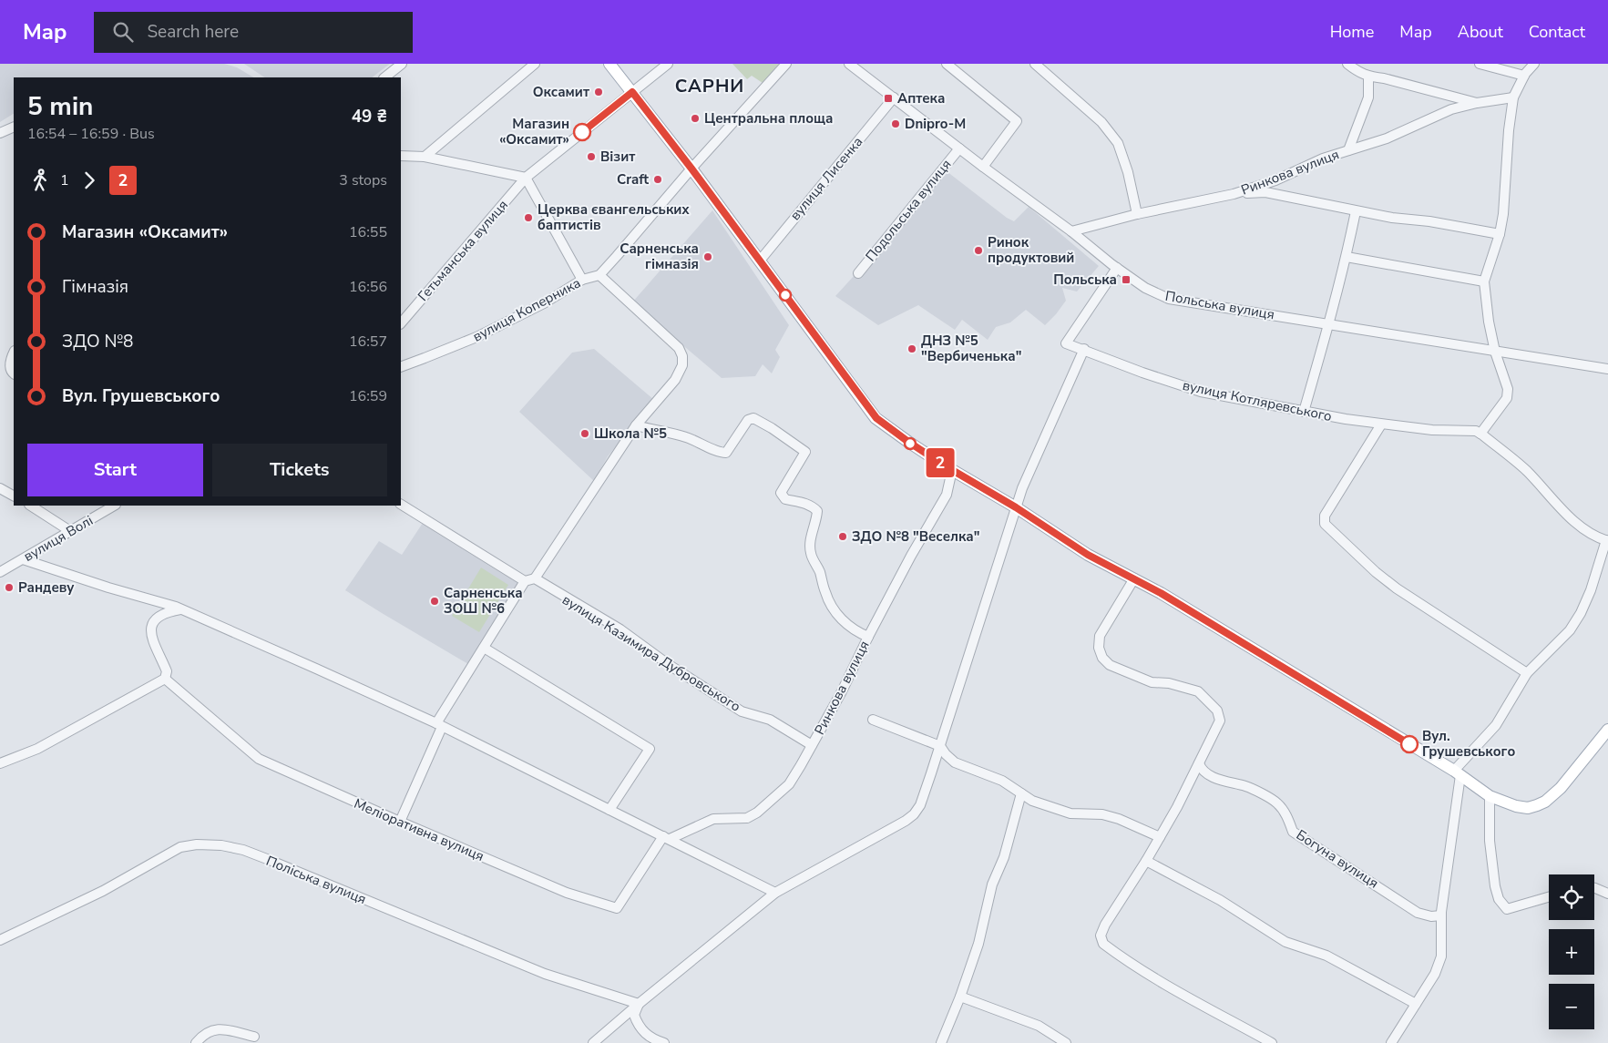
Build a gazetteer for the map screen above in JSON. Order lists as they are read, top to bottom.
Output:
{
  "streets": {
    "street": [
      "Ринкова вулиця",
      "вулиця Лисенка",
      "Подольська вулиця",
      "Гетьманська вулиця",
      "Польська вулиця",
      "вулиця Коперника",
      "вулиця Котляревського",
      "вулиця Волі",
      "вулиця Казимира Дубровського",
      "Меліоративна вулиця",
      "Богуна вулиця",
      "Поліська вулиця"
    ]
  },
  "crossings": [
    ["Ринкова вулиця", "Польська вулиця"],
    ["Ринкова вулиця", "вулиця Казимира Дубровського"],
    ["Ринкова вулиця", "Меліоративна вулиця"],
    ["вулиця Лисенка", "Польська вулиця"],
    ["Подольська вулиця", "Польська вулиця"]
  ],
  "districts": ["САРНИ"],
  "places": {
    "other": [
      "Оксамит",
      "Центральна площа",
      "Dnipro-M",
      "Магазин «Оксамит»",
      "Візит",
      "Craft",
      "Церква євангельських баптистів",
      "Ринок продуктовий",
      "Сарненська гімназія",
      "ДНЗ №5 \"Вербиченька\"",
      "Школа №5",
      "ЗДО №8 \"Веселка\"",
      "Рандеву",
      "Сарненська ЗОШ №6",
      "Вул. Грушевського"
    ],
    "transit": ["Аптека", "Польська"]
  },
  "lines": ["bus line 2"],
  "page": {
    "header": "Map",
    "search": "Search here",
    "nav": [
      "Home",
      "Map",
      "About",
      "Contact"
    ],
    "on_map": "2",
    "heading": ["5 min", "16:54 – 16:59 · Bus", "49 ₴"],
    "legs": ["1", "2", "3 stops"],
    "list": [
      {
        "name": "Магазин «Оксамит»",
        "value": "16:55"
      },
      {
        "name": "Гімназія",
        "value": "16:56"
      },
      {
        "name": "ЗДО №8",
        "value": "16:57"
      },
      {
        "name": "Вул. Грушевського",
        "value": "16:59"
      }
    ],
    "buttons": ["Start", "Tickets"],
    "map_buttons": ["+", "−"]
  }
}
